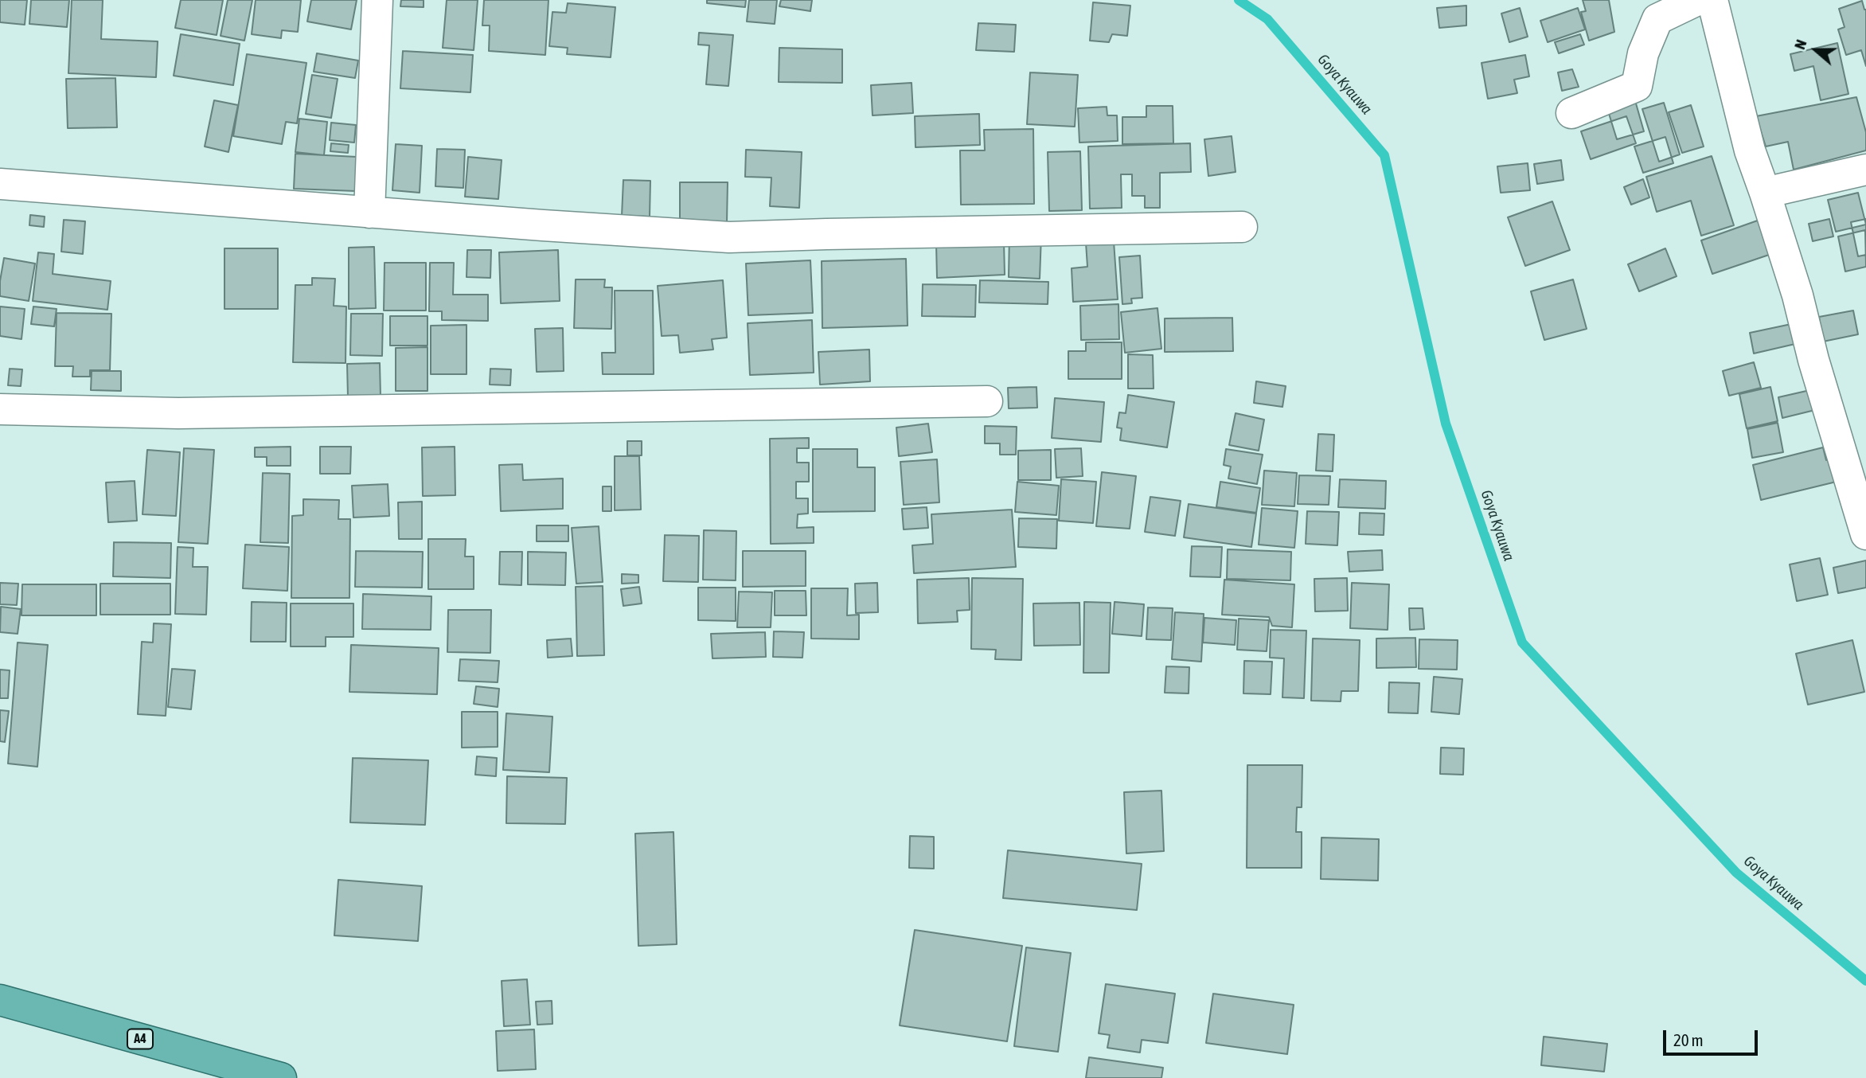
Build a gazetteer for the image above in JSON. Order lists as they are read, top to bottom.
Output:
{
  "streets": {
    "highway": ["A4"]
  },
  "water": ["Goya Kyauwa"],
  "scale_bar": "20 m",
  "north": "left"
}
